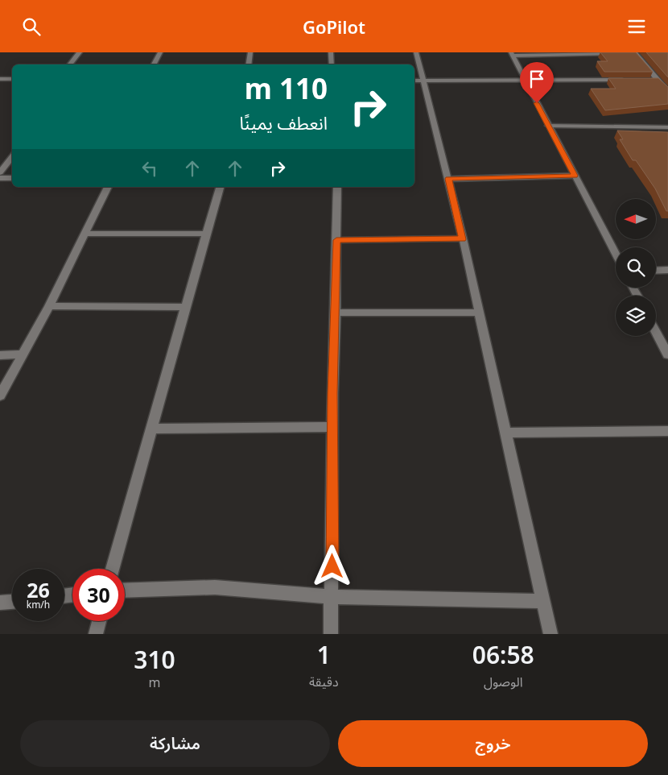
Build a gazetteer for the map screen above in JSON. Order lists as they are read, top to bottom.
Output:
{
  "north": "left",
  "page": {
    "header": "GoPilot",
    "turn": ["110 m", "انعطف يمينًا"],
    "speed": "26 km/h",
    "limit": "30",
    "eta": [
      "06:58",
      "الوصول",
      "1",
      "دقيقة",
      "310",
      "m"
    ],
    "buttons": ["خروج", "مشاركة"]
  }
}
